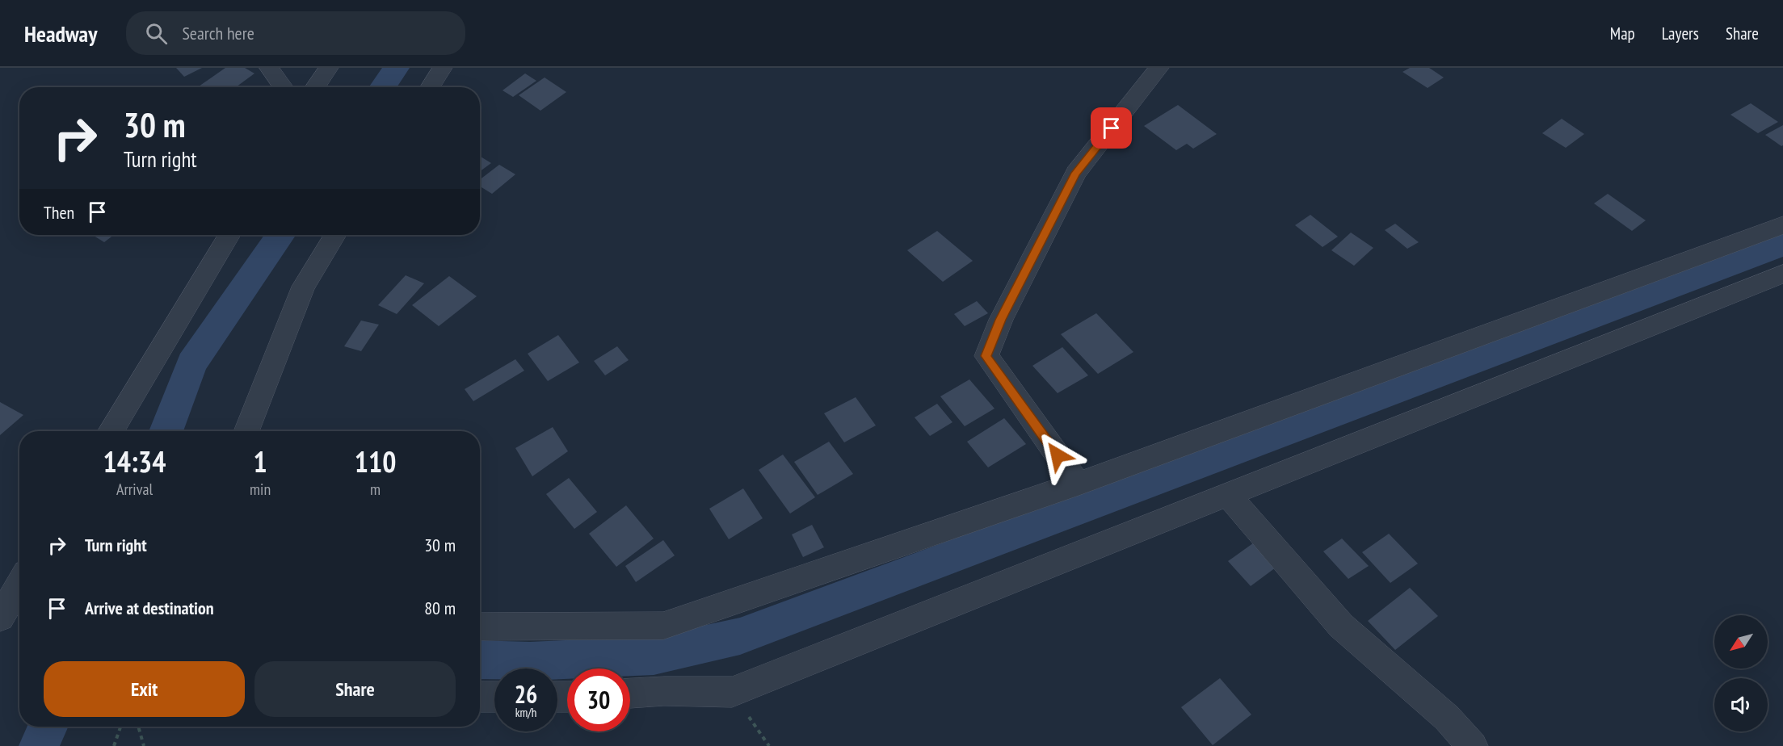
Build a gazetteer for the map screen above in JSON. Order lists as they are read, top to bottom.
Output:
{
  "north": "bottom left",
  "page": {
    "header": "Headway",
    "search": "Search here",
    "nav": ["Map", "Layers", "Share"],
    "turn": ["30 m", "Turn right"],
    "then": "Then",
    "eta": [
      "14:34",
      "Arrival",
      "1",
      "min",
      "110",
      "m"
    ],
    "list": [
      {
        "name": "Turn right",
        "value": "30 m"
      },
      {
        "name": "Arrive at destination",
        "value": "80 m"
      }
    ],
    "buttons": ["Exit", "Share"],
    "speed": "26 km/h",
    "limit": "30"
  }
}
